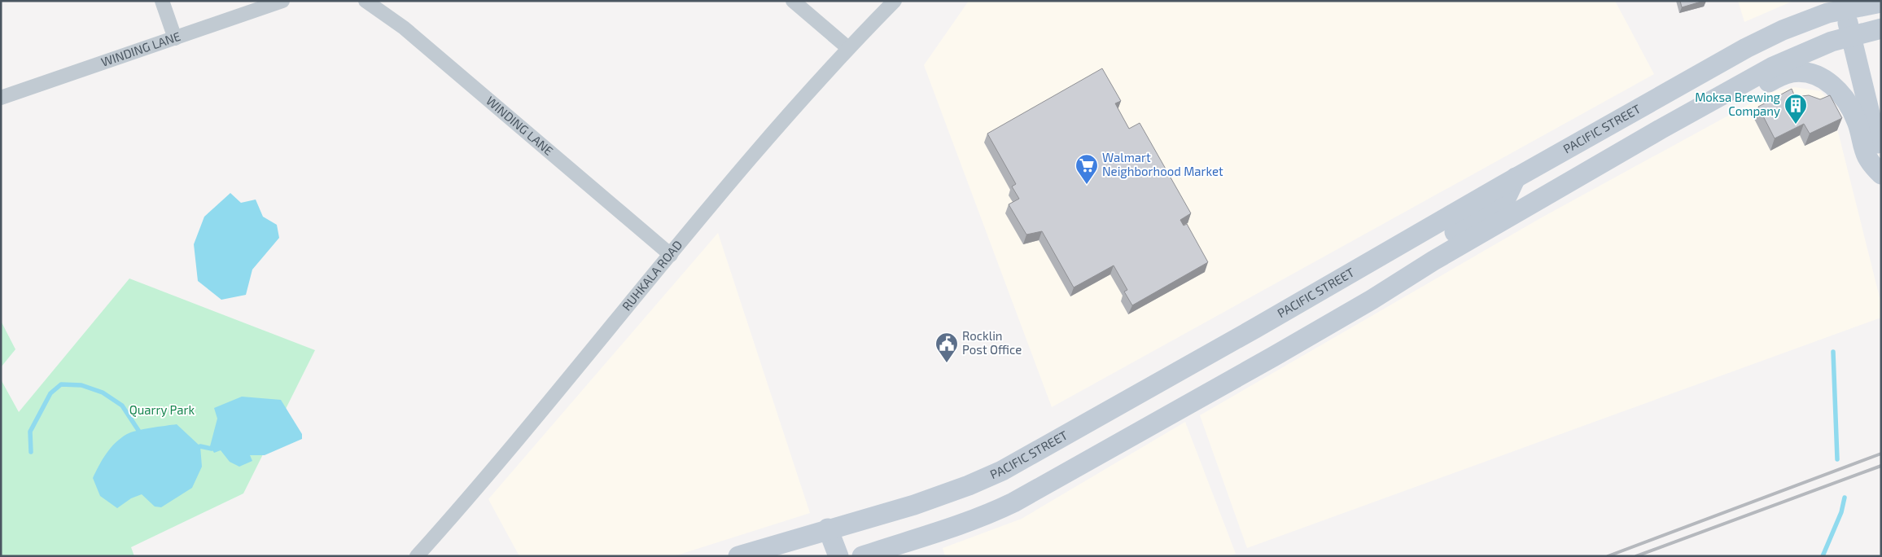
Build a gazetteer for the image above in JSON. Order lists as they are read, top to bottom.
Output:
{
  "streets": {
    "main road": ["PACIFIC STREET"],
    "street": ["WINDING LANE", "RUHKALA ROAD"]
  },
  "crossings": [
    ["WINDING LANE", "RUHKALA ROAD"]
  ],
  "parks": ["Quarry Park"],
  "places": {
    "building": ["Moksa Brewing Company"],
    "supermarket": ["Walmart Neighborhood Market"],
    "public building": ["Rocklin Post Office"]
  }
}
